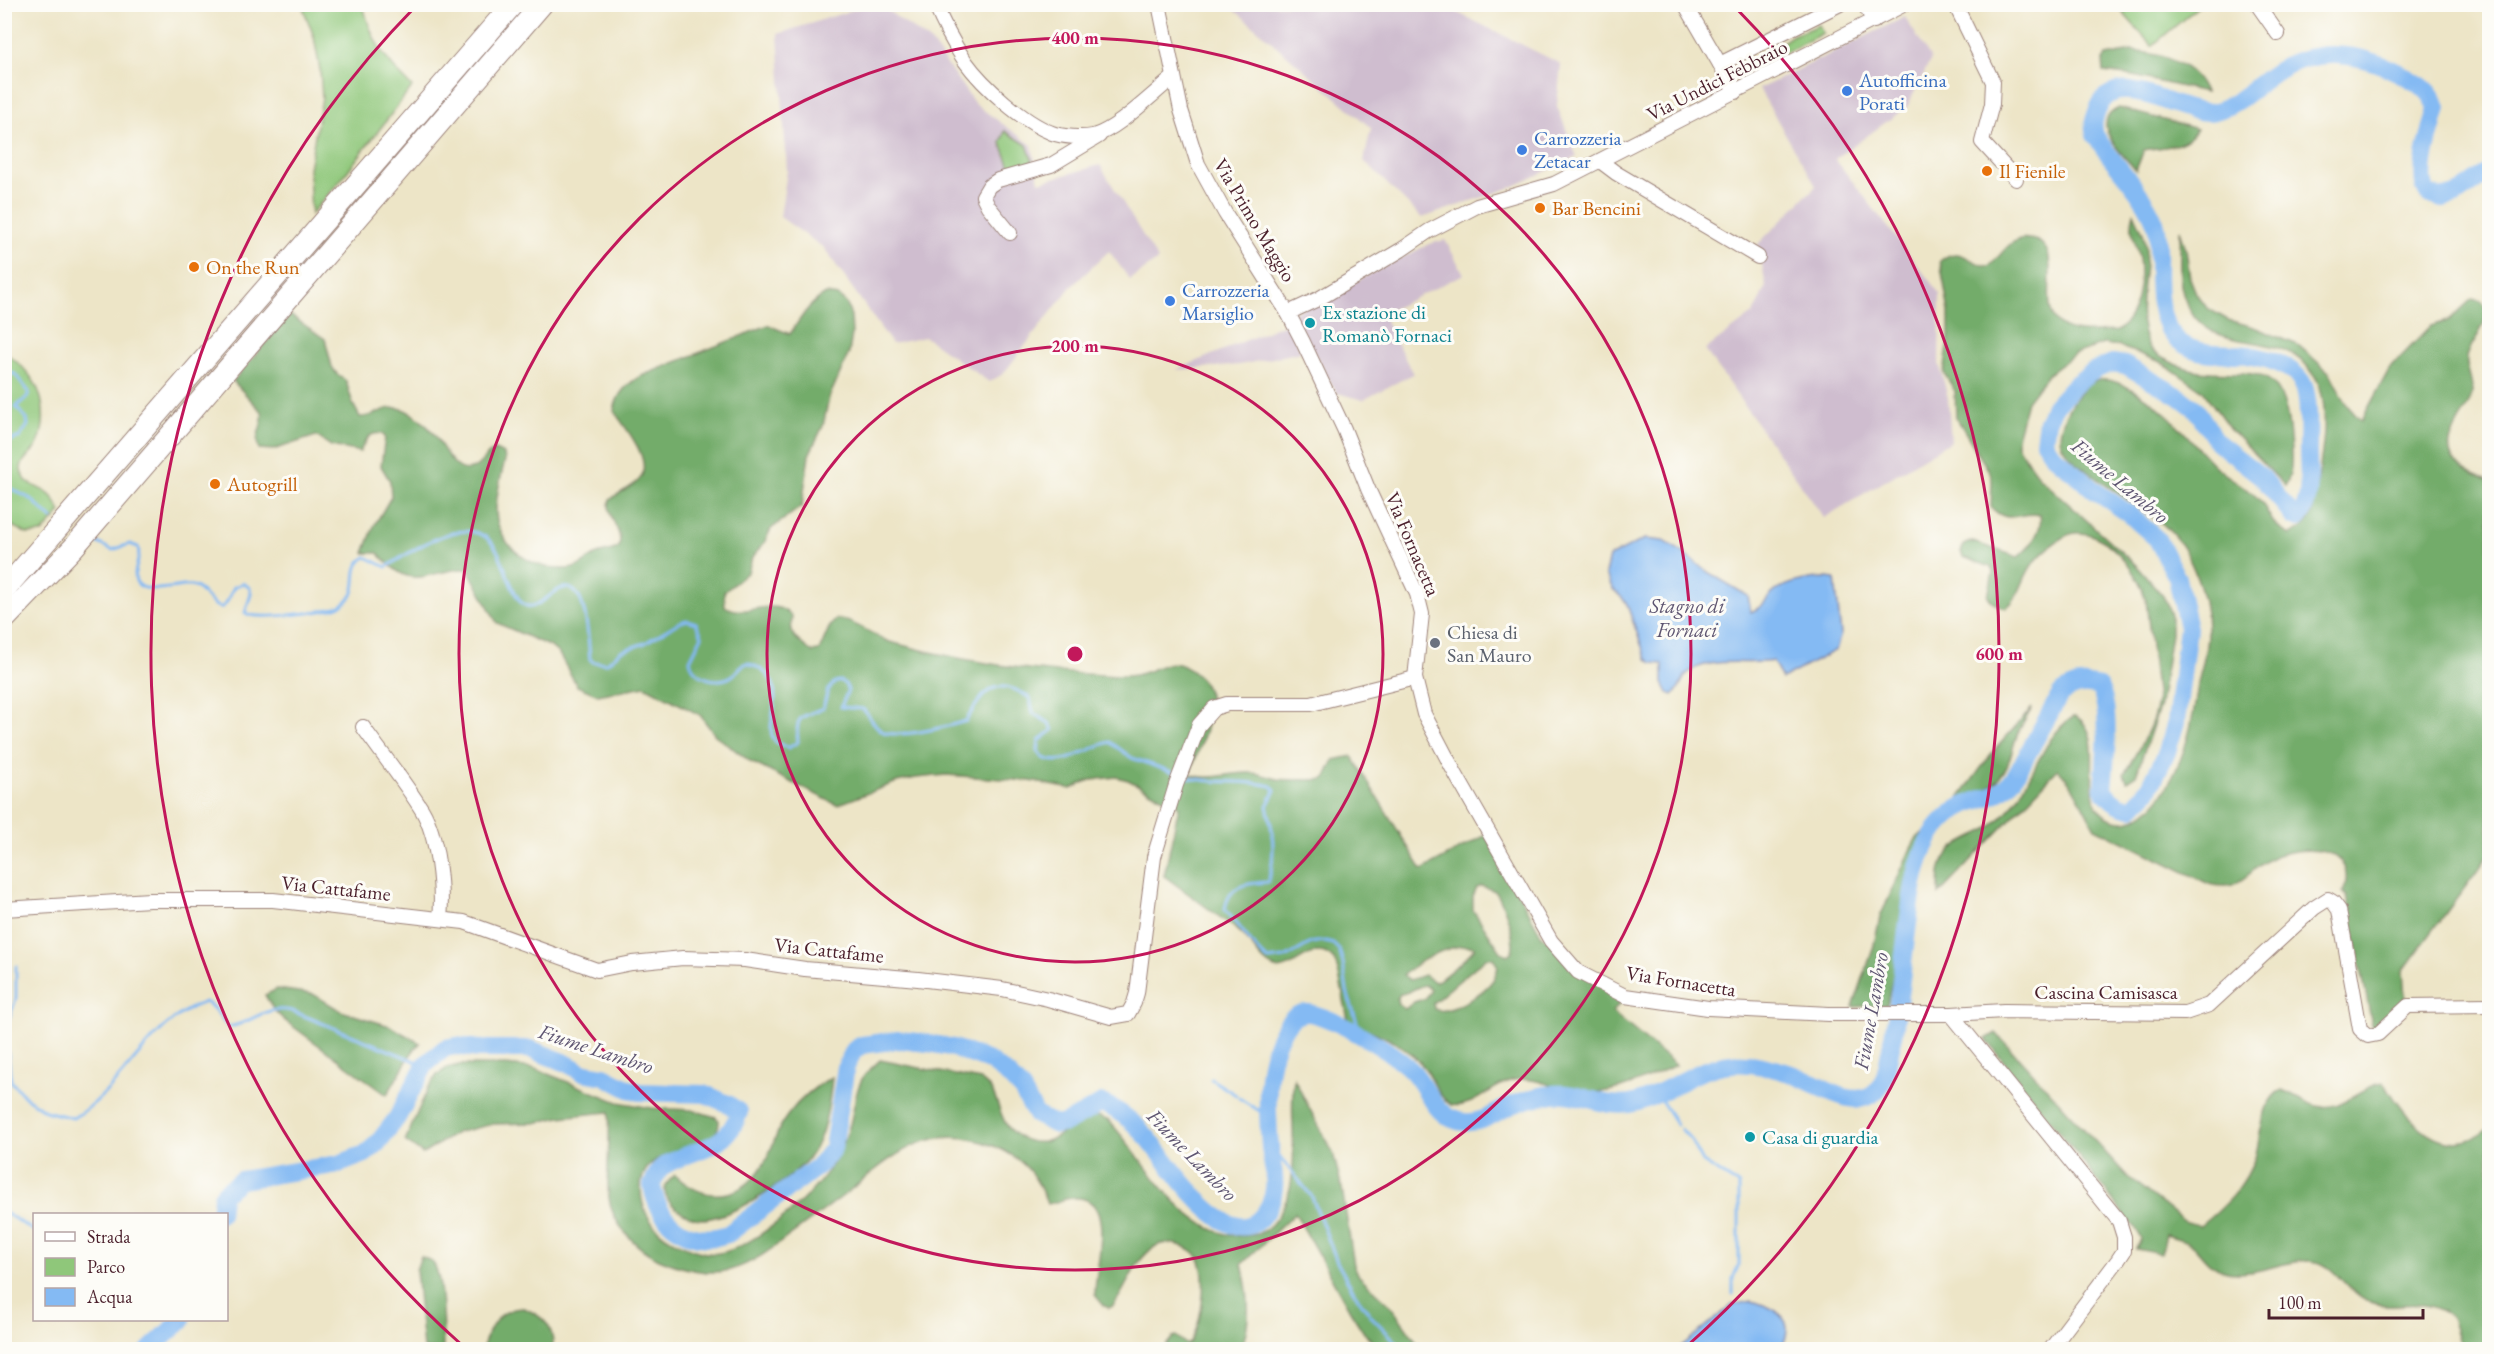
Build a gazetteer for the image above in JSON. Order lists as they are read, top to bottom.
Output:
{
  "streets": {
    "street": [
      "Via Undici Febbraio",
      "Via Primo Maggio",
      "Via Fornacetta",
      "Via Cattafame",
      "Cascina Camisasca"
    ]
  },
  "crossings": [
    ["Via Undici Febbraio", "Via Primo Maggio"],
    ["Via Undici Febbraio", "Via Fornacetta"],
    ["Via Primo Maggio", "Via Fornacetta"],
    ["Via Fornacetta", "Via Cattafame"],
    ["Via Fornacetta", "Cascina Camisasca"]
  ],
  "water": ["Fiume Lambro", "Stagno di Fornaci"],
  "places": [
    "Autofficina Porati",
    "Carrozzeria Zetacar",
    "Il Fienile",
    "Bar Bencini",
    "On the Run",
    "Carrozzeria Marsiglio",
    "Ex stazione di Romanò Fornaci",
    "Autogrill",
    "Chiesa di San Mauro",
    "Casa di guardia"
  ],
  "legend": ["Strada", "Parco", "Acqua"],
  "scale_bar": "100 m",
  "rings": ["400 m", "200 m", "600 m"]
}
